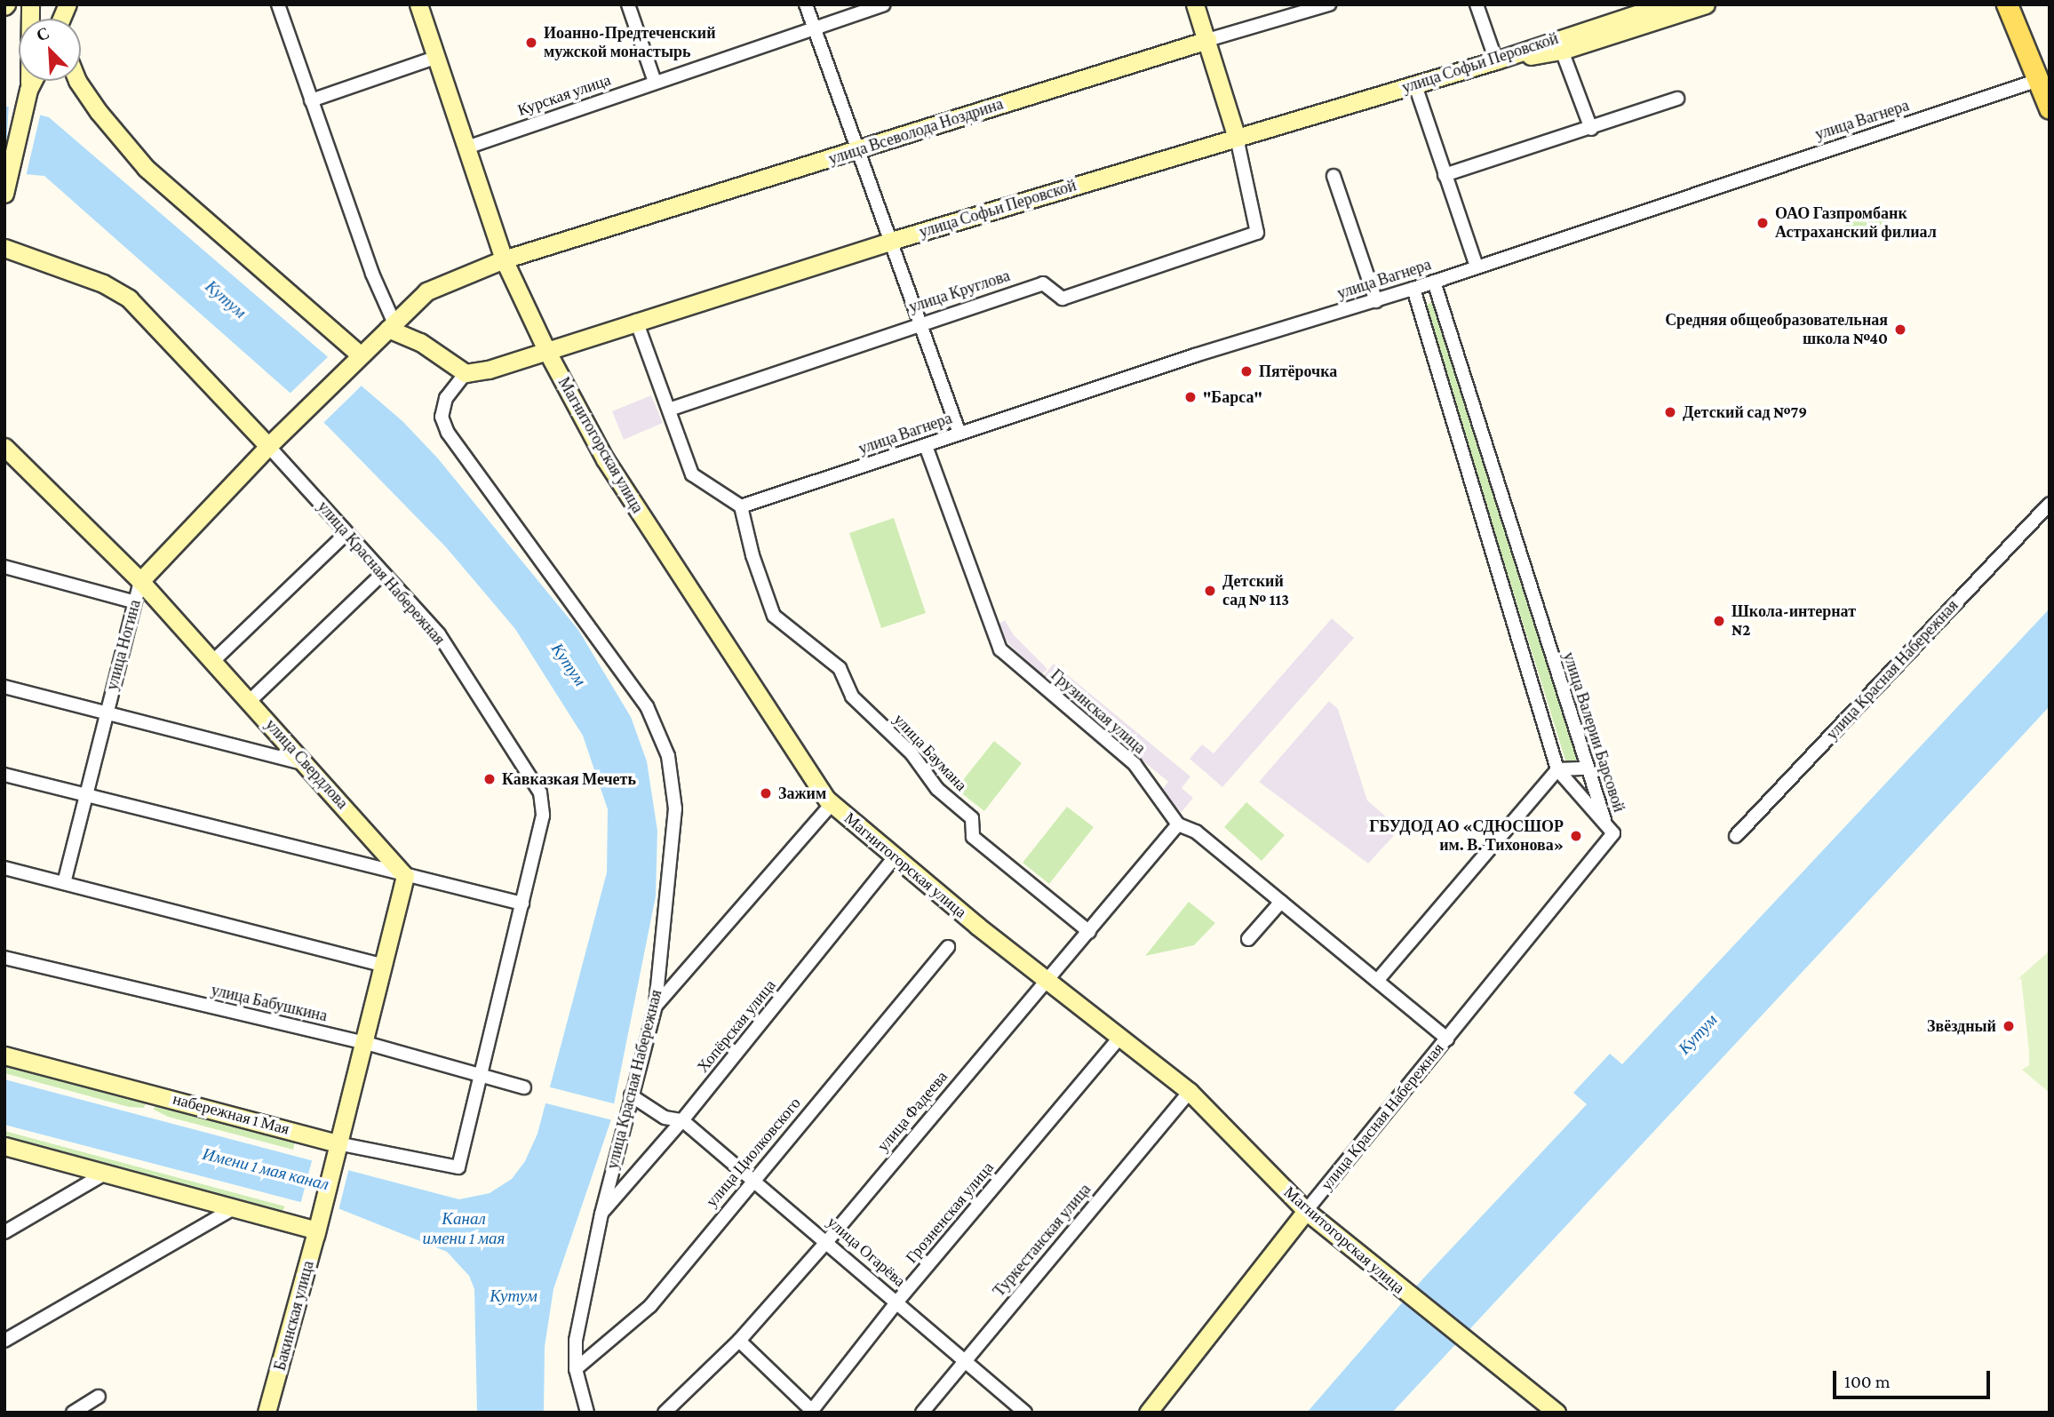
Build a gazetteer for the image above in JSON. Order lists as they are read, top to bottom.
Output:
{
  "streets": {
    "main road": [
      "улица Софьи Перовской",
      "улица Всеволода Ноздрина",
      "Магнитогорская улица",
      "улица Красная Набережная",
      "улица Ногина",
      "улица Свердлова",
      "набережная 1 Мая",
      "Бакинская улица"
    ],
    "street": [
      "Курская улица",
      "улица Вагнера",
      "улица Круглова",
      "Грузинская улица",
      "улица Валерии Барсовой",
      "улица Баумана",
      "улица Бабушкина",
      "Хопёрская улица",
      "улица Фадеева",
      "улица Циолковского",
      "Грозненская улица",
      "Туркестанская улица",
      "улица Огарёва"
    ]
  },
  "crossings": [
    ["улица Софьи Перовской", "улица Круглова"],
    ["улица Софьи Перовской", "Магнитогорская улица"],
    ["улица Софьи Перовской", "улица Красная Набережная"],
    ["Курская улица", "Магнитогорская улица"],
    ["улица Вагнера", "Грузинская улица"],
    ["улица Вагнера", "улица Валерии Барсовой"],
    ["улица Вагнера", "улица Баумана"],
    ["улица Всеволода Ноздрина", "Магнитогорская улица"],
    ["Магнитогорская улица", "улица Красная Набережная"],
    ["Магнитогорская улица", "Хопёрская улица"],
    ["Магнитогорская улица", "улица Фадеева"],
    ["Магнитогорская улица", "Грозненская улица"],
    ["Магнитогорская улица", "Туркестанская улица"],
    ["улица Красная Набережная", "улица Ногина"],
    ["улица Красная Набережная", "Грузинская улица"],
    ["улица Красная Набережная", "улица Валерии Барсовой"],
    ["улица Красная Набережная", "улица Бабушкина"],
    ["улица Красная Набережная", "Хопёрская улица"],
    ["улица Красная Набережная", "набережная 1 Мая"],
    ["улица Красная Набережная", "улица Циолковского"],
    ["улица Ногина", "улица Свердлова"],
    ["Грузинская улица", "улица Фадеева"],
    ["улица Баумана", "улица Фадеева"],
    ["Хопёрская улица", "улица Огарёва"],
    ["улица Фадеева", "улица Огарёва"],
    ["набережная 1 Мая", "Бакинская улица"],
    ["улица Циолковского", "улица Огарёва"],
    ["Грозненская улица", "улица Огарёва"],
    ["Туркестанская улица", "улица Огарёва"]
  ],
  "water": ["Кутум", "Имени 1 мая канал", "Канал имени 1 мая"],
  "places": [
    "Иоанно-Предтеченский мужской монастырь",
    "ОАО Газпромбанк Астраханский филиал",
    "Средняя общеобразовательная школа №40",
    "Пятёрочка",
    "\"Барса\"",
    "Детский сад №79",
    "Детский сад № 113",
    "Школа-интернат N2",
    "Кавказкая Мечеть",
    "Зажим",
    "ГБУДОД АО «СДЮСШОР им. В. Тихонова»",
    "Звёздный"
  ],
  "scale_bar": "100 m",
  "north": "top left"
}
